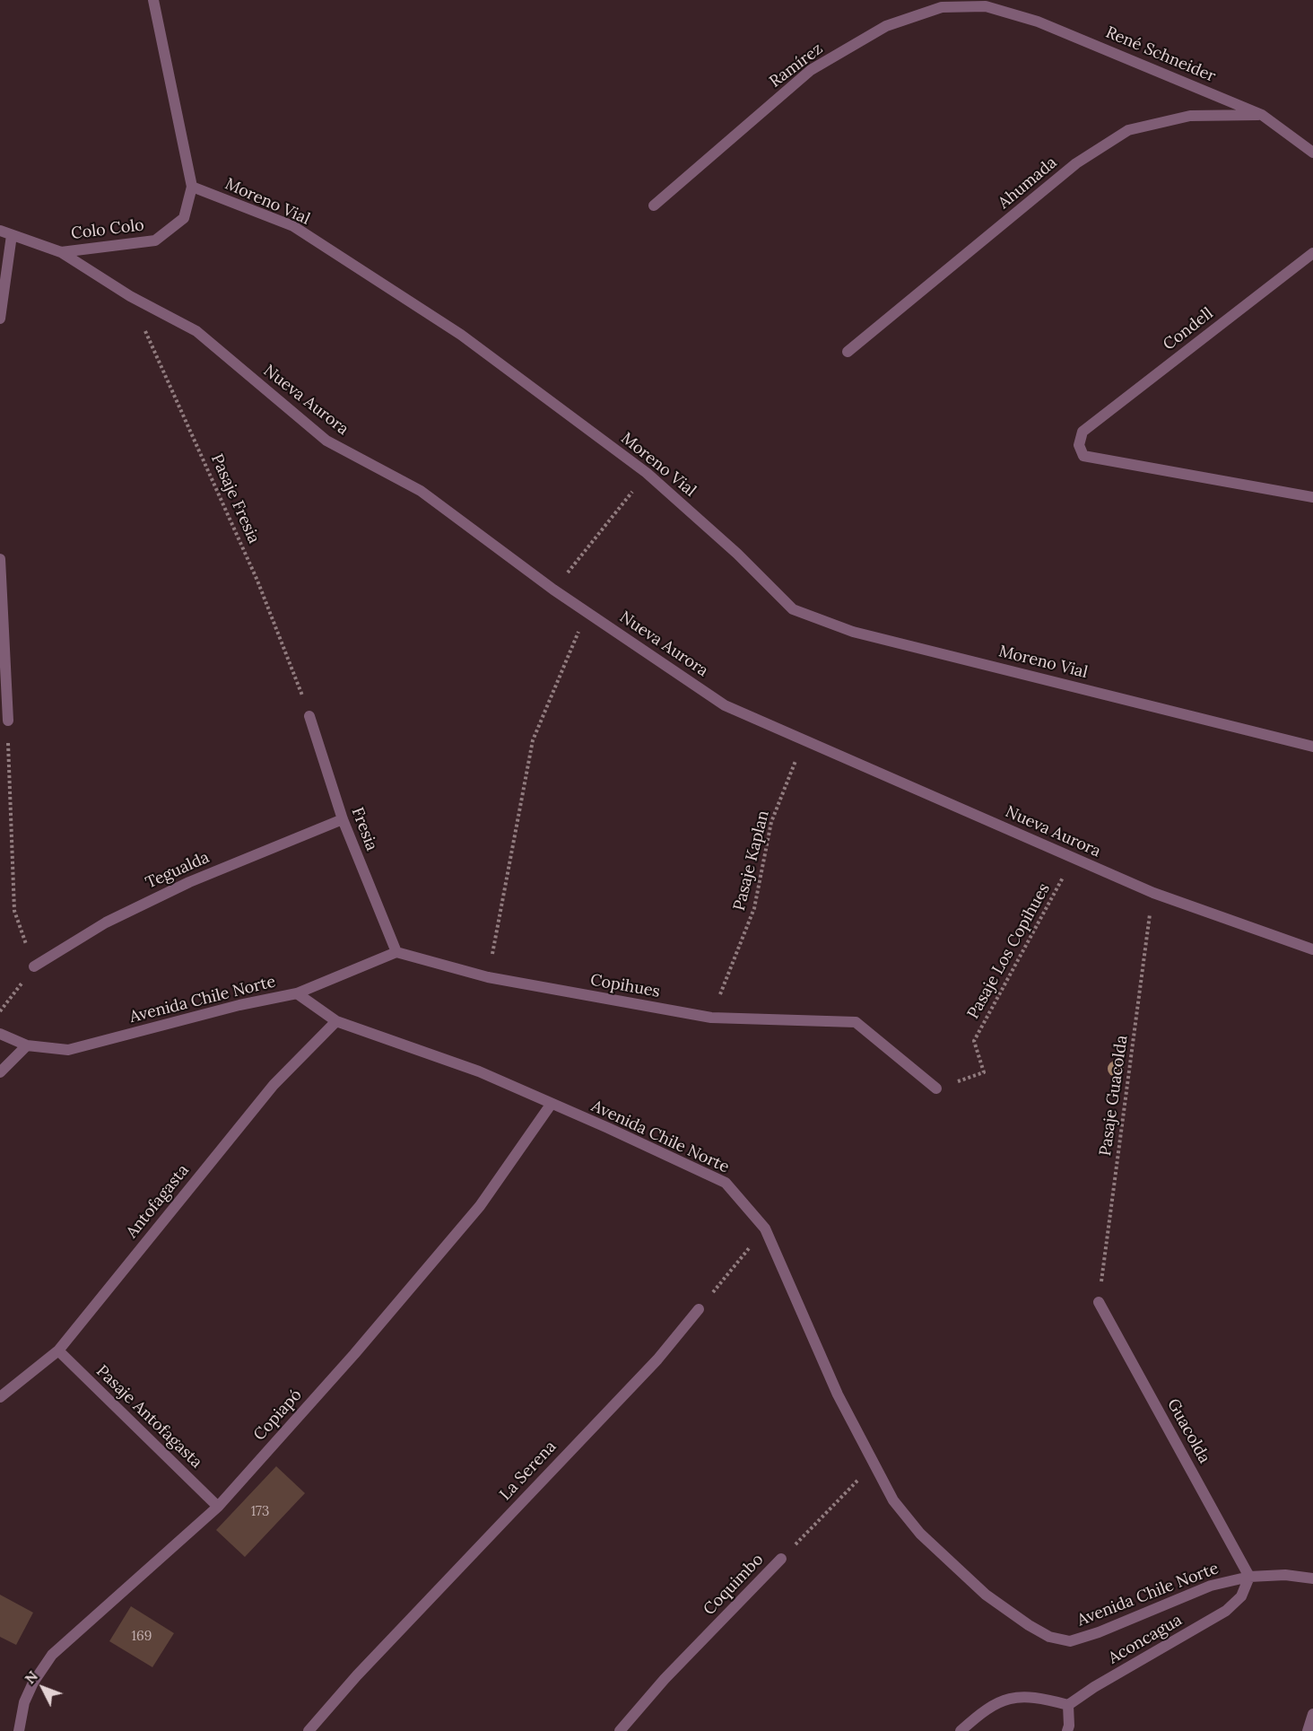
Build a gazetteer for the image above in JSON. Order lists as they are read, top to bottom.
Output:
{
  "streets": {
    "street": [
      "René Schneider",
      "Ramírez",
      "Ahumada",
      "Moreno Vial",
      "Colo Colo",
      "Condell",
      "Nueva Aurora",
      "Fresia",
      "Tegualda",
      "Copihues",
      "Avenida Chile Norte",
      "Antofagasta",
      "Copiapó",
      "Pasaje Antofagasta",
      "Guacolda",
      "La Serena",
      "Coquimbo",
      "Aconcagua"
    ],
    "path": [
      "Pasaje Fresia",
      "Pasaje Kaplan",
      "Pasaje Los Copihues",
      "Pasaje Guacolda"
    ]
  },
  "crossings": [
    ["René Schneider", "Ramírez"],
    ["René Schneider", "Ahumada"],
    ["Moreno Vial", "Colo Colo"],
    ["Colo Colo", "Nueva Aurora"],
    ["Nueva Aurora", "Pasaje Fresia"],
    ["Nueva Aurora", "Pasaje Kaplan"],
    ["Nueva Aurora", "Pasaje Los Copihues"],
    ["Nueva Aurora", "Pasaje Guacolda"],
    ["Pasaje Fresia", "Fresia"],
    ["Fresia", "Tegualda"],
    ["Fresia", "Copihues"],
    ["Pasaje Kaplan", "Copihues"],
    ["Pasaje Los Copihues", "Copihues"],
    ["Avenida Chile Norte", "Antofagasta"],
    ["Avenida Chile Norte", "Copiapó"],
    ["Avenida Chile Norte", "Guacolda"],
    ["Avenida Chile Norte", "Coquimbo"],
    ["Avenida Chile Norte", "Aconcagua"],
    ["Pasaje Guacolda", "Guacolda"],
    ["Antofagasta", "Pasaje Antofagasta"],
    ["Copiapó", "Pasaje Antofagasta"],
    ["Guacolda", "Aconcagua"]
  ],
  "house_numbers": ["173", "169"],
  "north": "top left"
}
